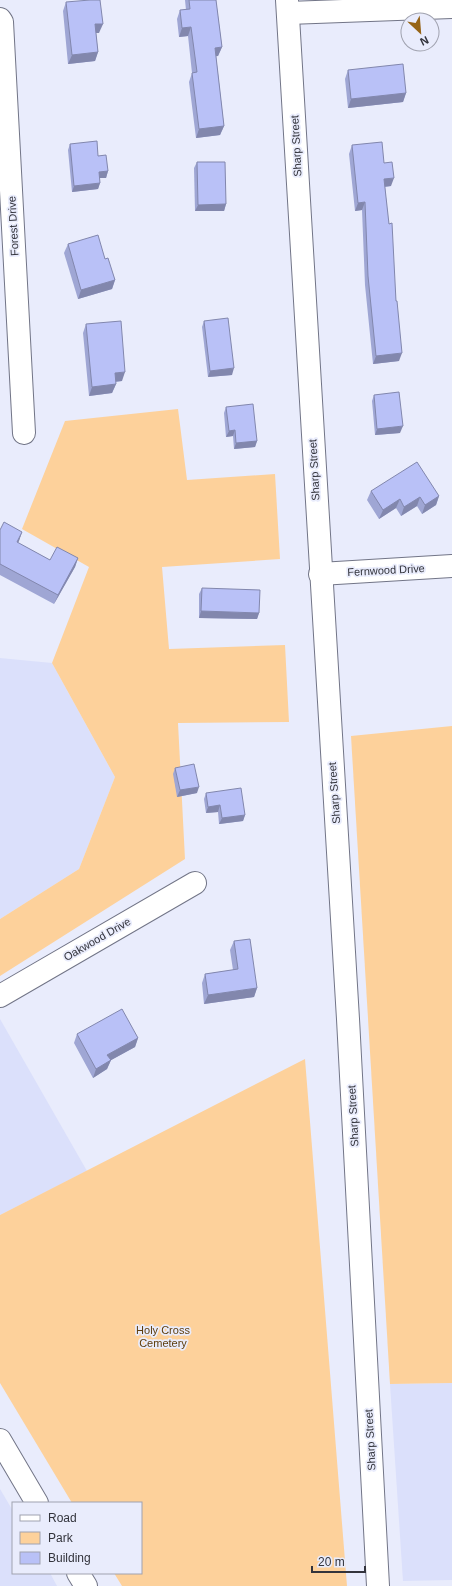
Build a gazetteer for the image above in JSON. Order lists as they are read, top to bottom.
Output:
{
  "streets": {
    "street": [
      "Sharp Street",
      "Forest Drive",
      "Fernwood Drive",
      "Oakwood Drive"
    ]
  },
  "crossings": [
    ["Sharp Street", "Fernwood Drive"]
  ],
  "parks": ["Holy Cross Cemetery"],
  "legend": ["Road", "Park", "Building"],
  "scale_bar": "20 m",
  "north": "bottom right"
}
